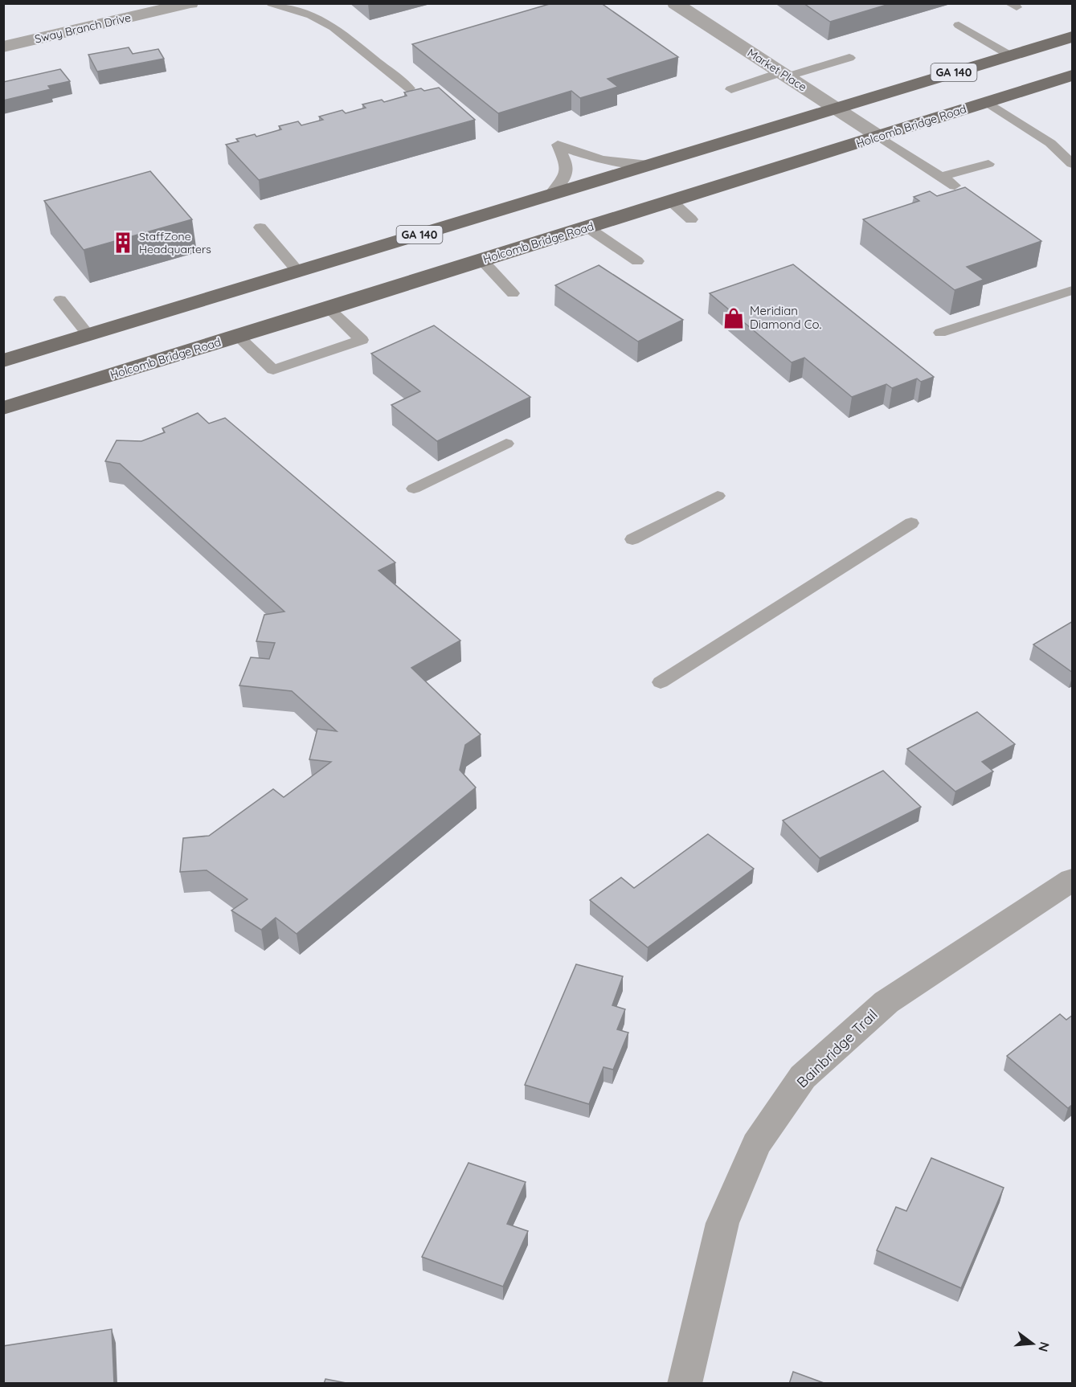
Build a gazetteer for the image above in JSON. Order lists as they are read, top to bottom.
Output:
{
  "streets": {
    "main road": ["GA 140", "Holcomb Bridge Road"],
    "street": ["Sway Branch Drive", "Market Place", "Bainbridge Trail"]
  },
  "crossings": [
    ["Market Place", "GA 140"],
    ["Market Place", "Holcomb Bridge Road"]
  ],
  "places": {
    "building": ["StaffZone Headquarters"],
    "shop": ["Meridian Diamond Co."]
  },
  "north": "right"
}
